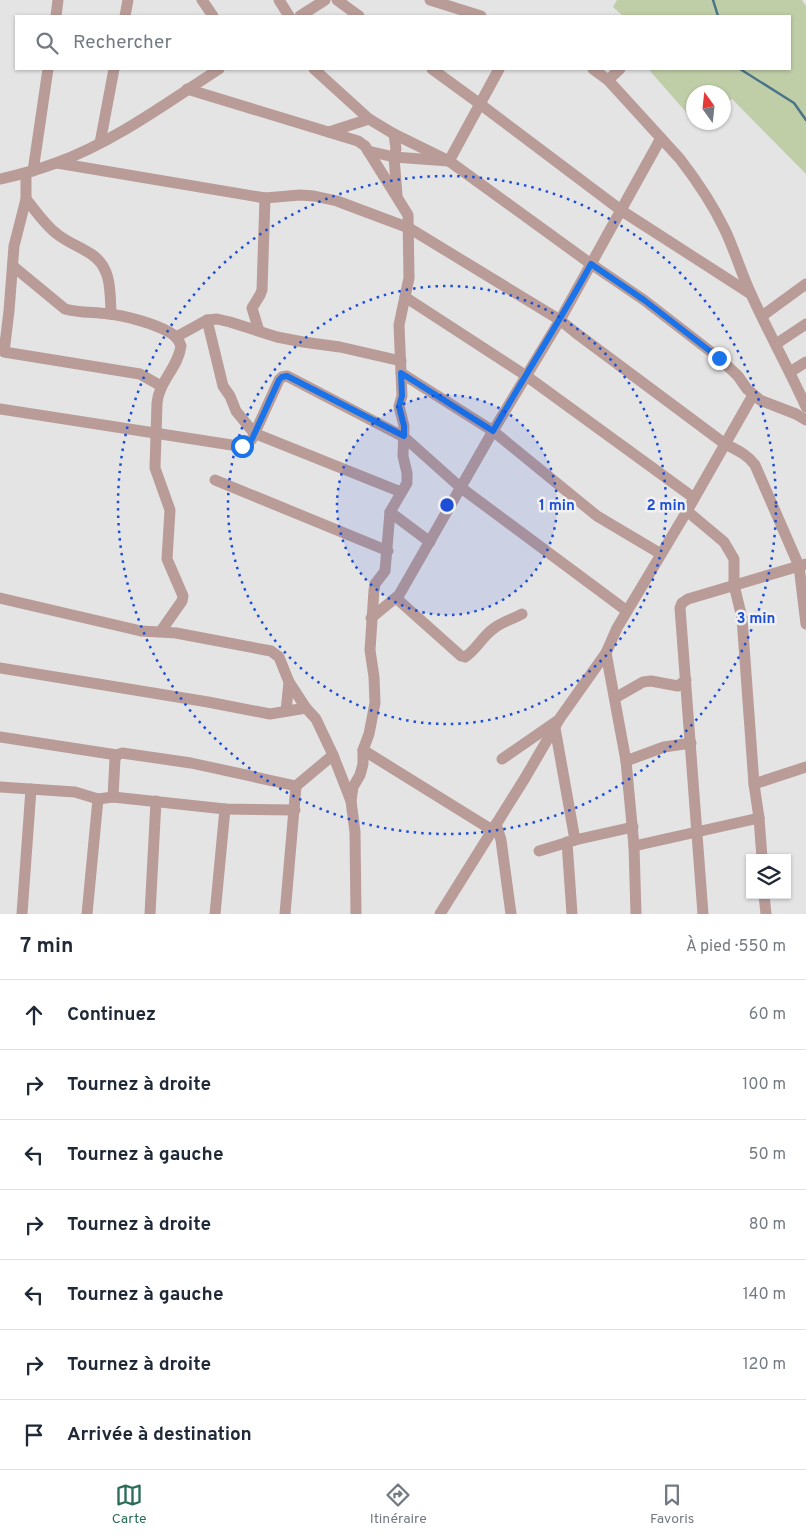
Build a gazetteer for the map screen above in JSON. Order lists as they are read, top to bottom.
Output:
{
  "north": "top",
  "page": {
    "search": "Rechercher",
    "heading": ["7 min", "À pied · 550 m"],
    "list": [
      ["Continuez", "60 m"],
      ["Tournez à droite", "100 m"],
      ["Tournez à gauche", "50 m"],
      ["Tournez à droite", "80 m"],
      ["Tournez à gauche", "140 m"],
      ["Tournez à droite", "120 m"],
      "Arrivée à destination"
    ],
    "nav": ["Carte", "Itinéraire", "Favoris"]
  },
  "rings": ["1 min", "2 min", "3 min"]
}
